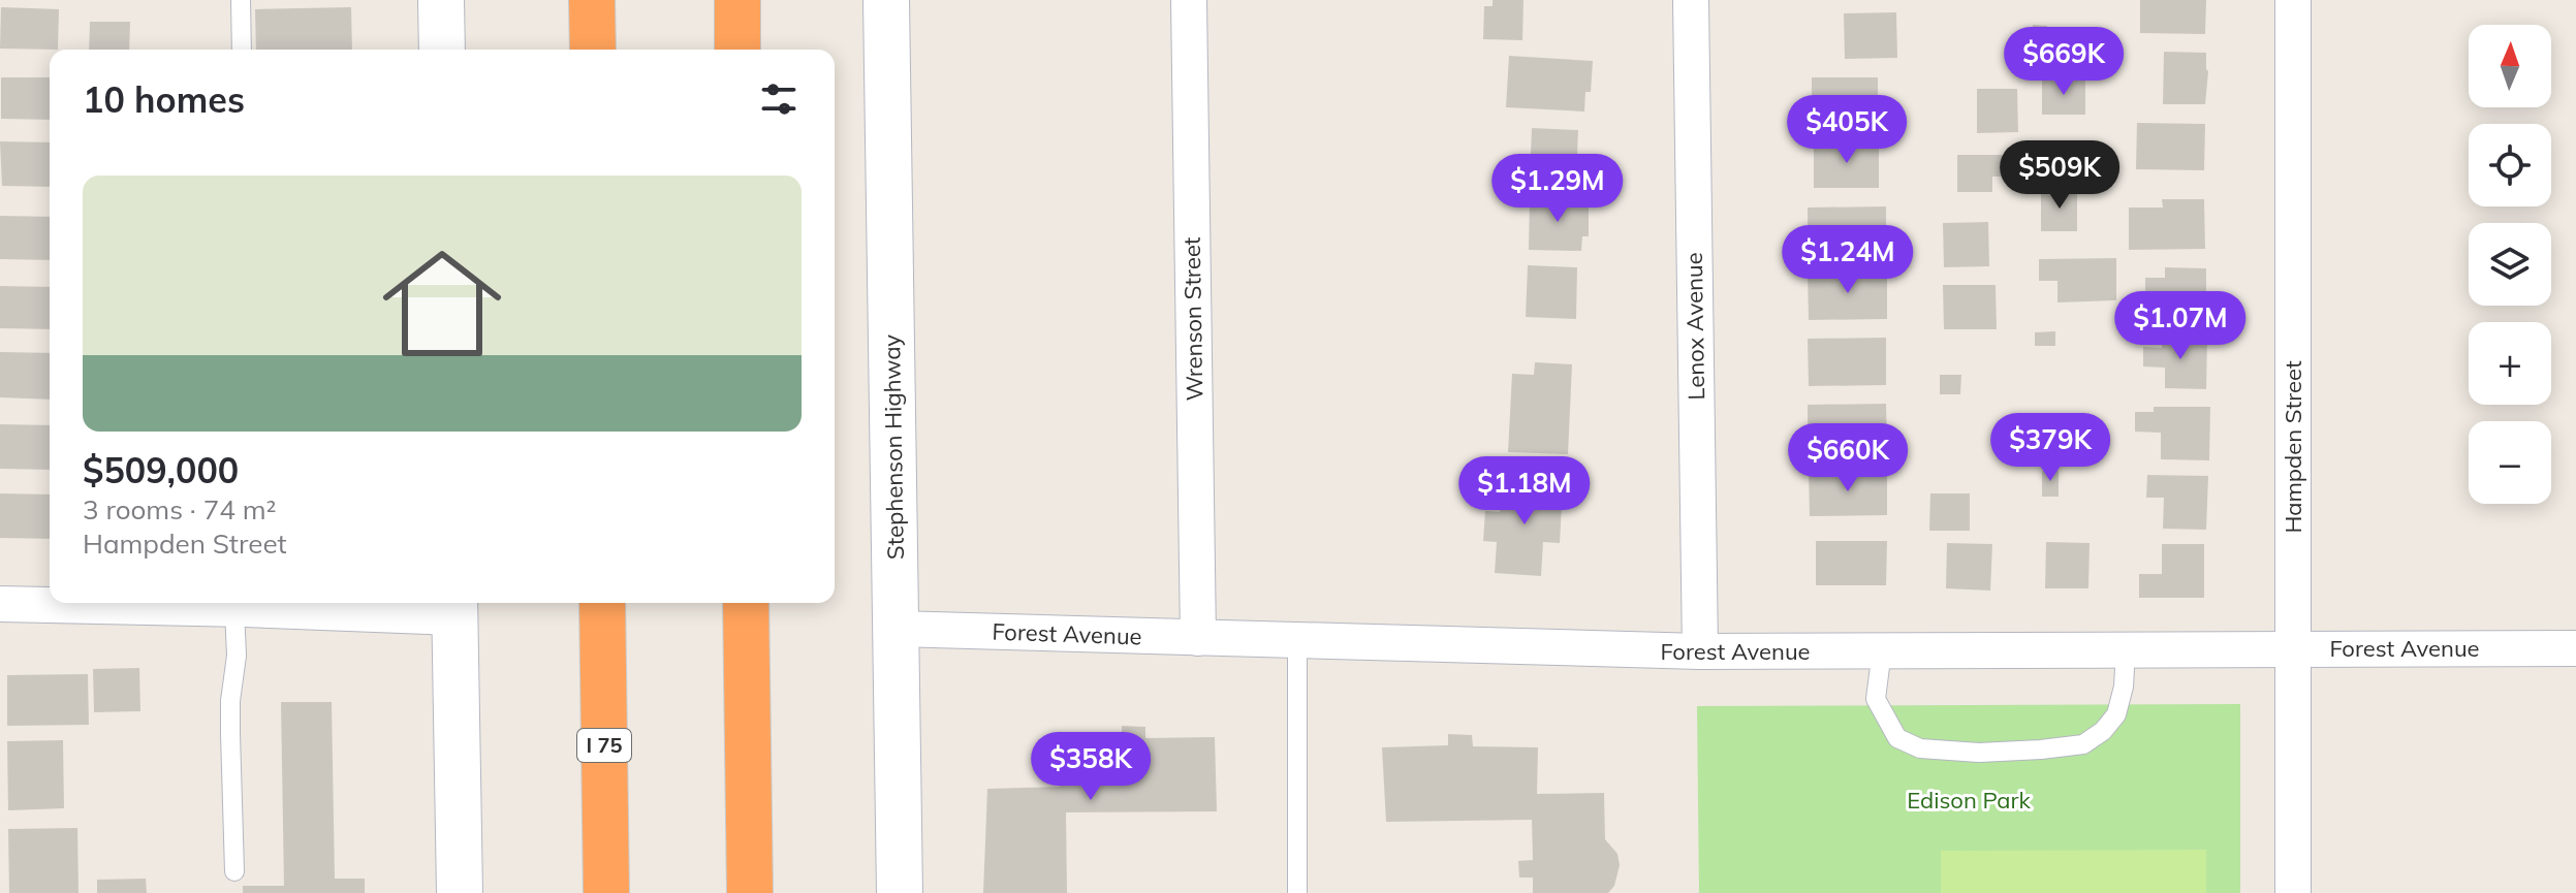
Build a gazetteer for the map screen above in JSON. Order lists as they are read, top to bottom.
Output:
{
  "streets": {
    "highway": ["I 75"],
    "main road": ["Stephenson Highway"],
    "street": [
      "Wrenson Street",
      "Lenox Avenue",
      "Hampden Street",
      "Forest Avenue"
    ]
  },
  "crossings": [
    ["Wrenson Street", "Forest Avenue"],
    ["Lenox Avenue", "Forest Avenue"],
    ["Stephenson Highway", "Forest Avenue"],
    ["Hampden Street", "Forest Avenue"]
  ],
  "parks": ["Edison Park"],
  "north": "top",
  "page": {
    "map_buttons": ["+", "−"],
    "price": [
      "$669K",
      "$405K",
      "$509K",
      "$1.29M",
      "$1.24M",
      "$1.07M",
      "$379K",
      "$660K",
      "$1.18M",
      "$358K"
    ],
    "heading": "10 homes",
    "list": [
      {
        "name": "$509,000",
        "note": "3 rooms · 74 m² · Hampden Street"
      }
    ]
  }
}
